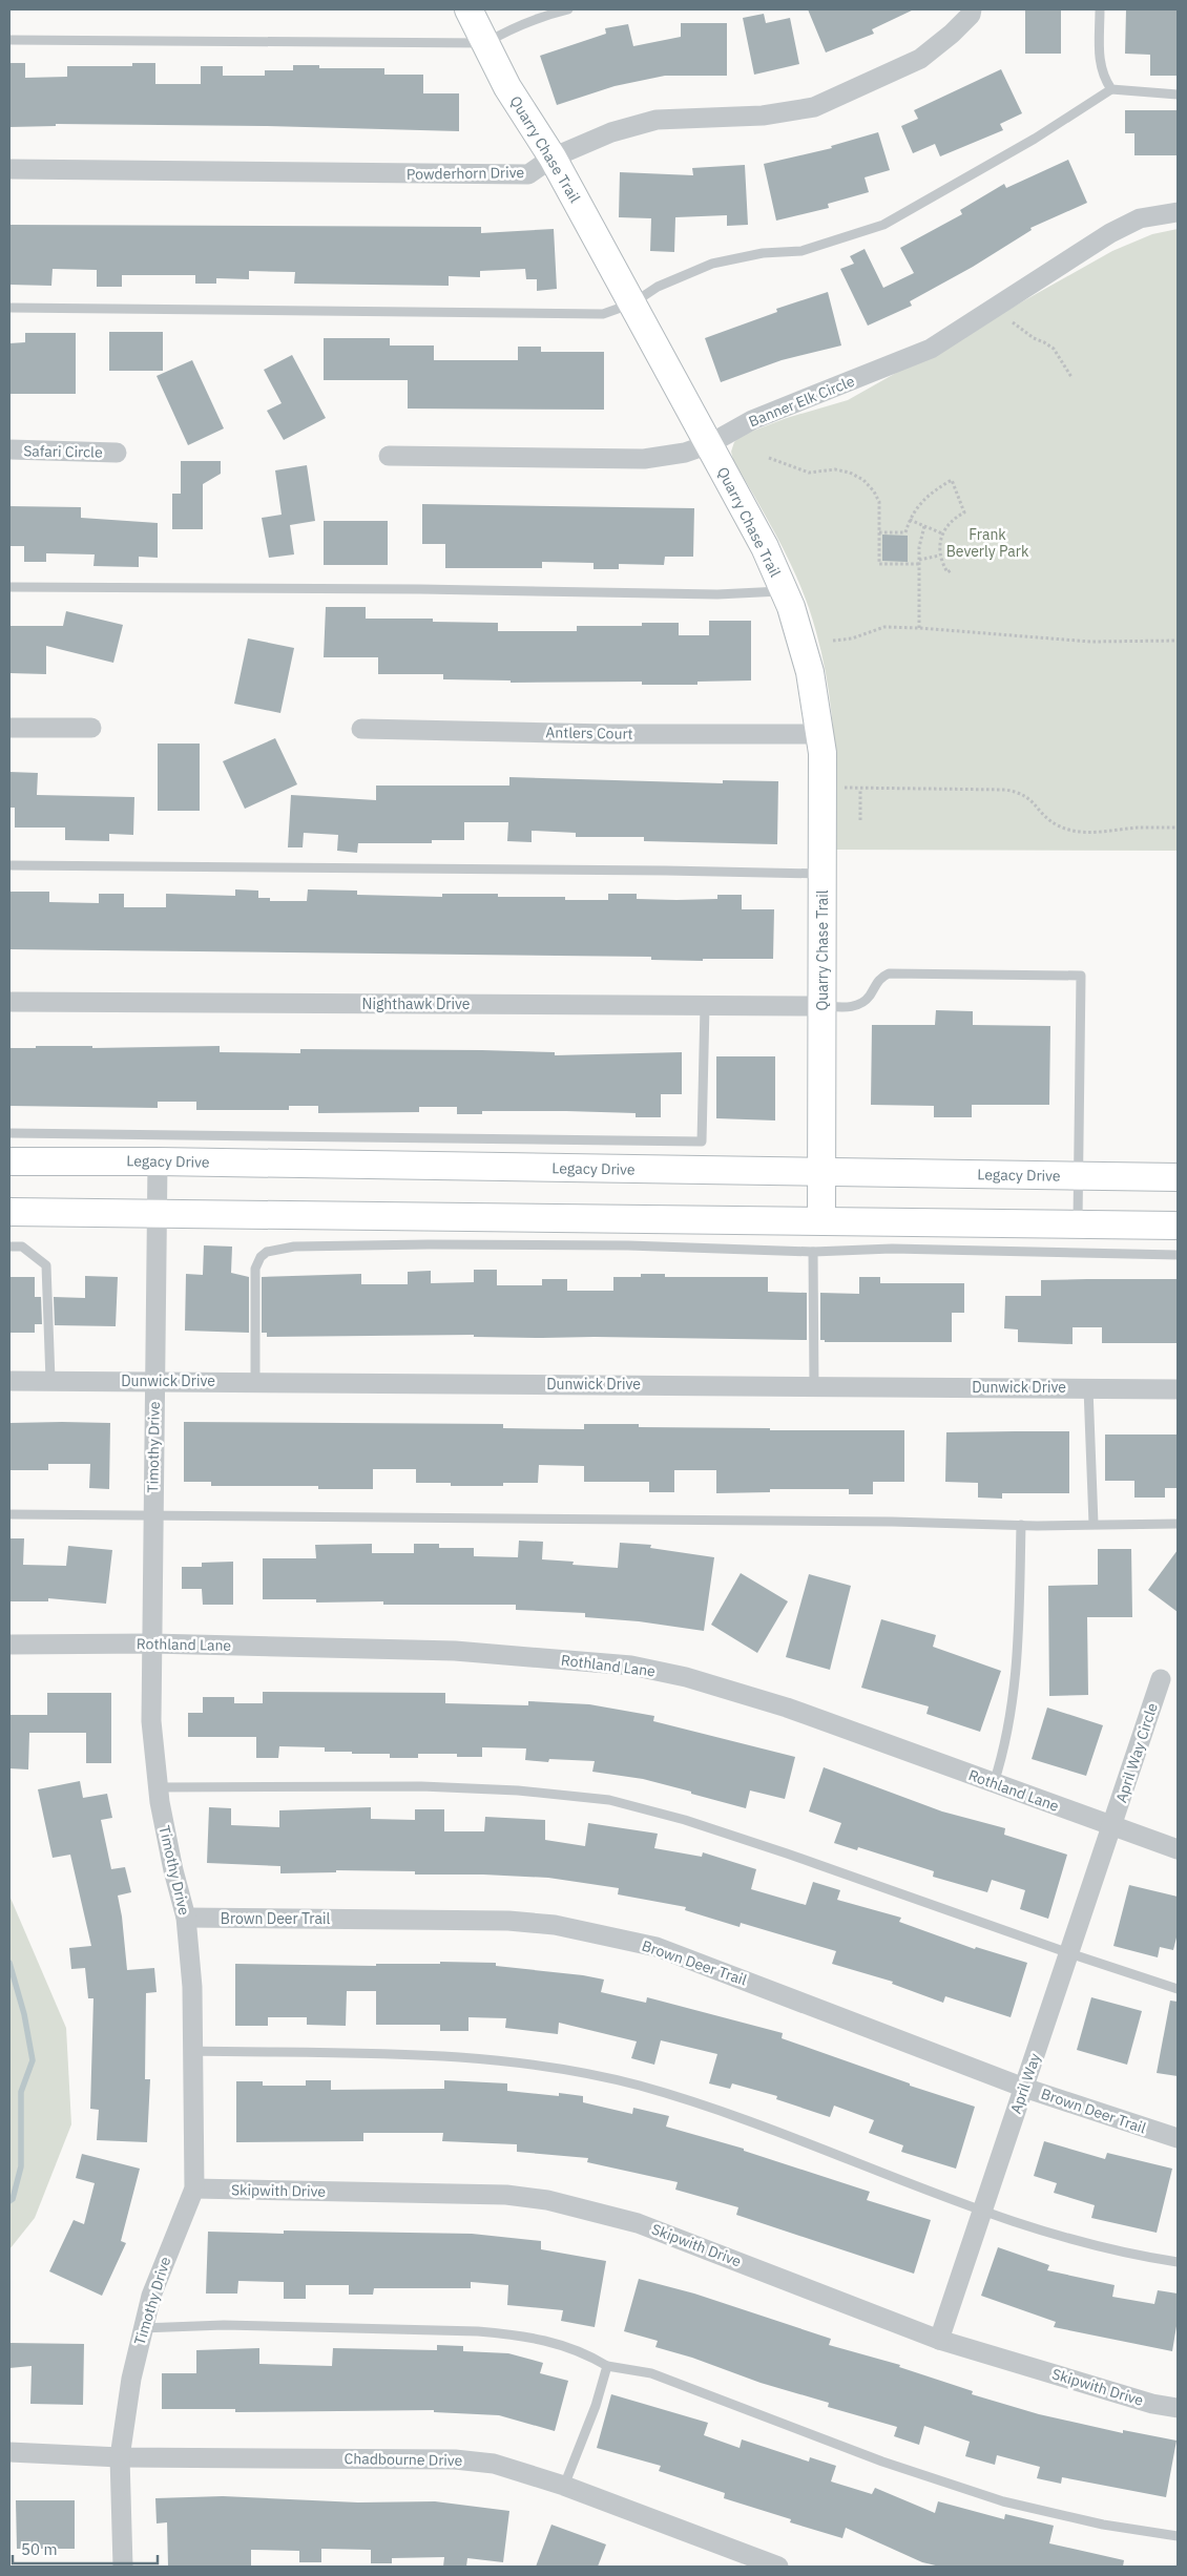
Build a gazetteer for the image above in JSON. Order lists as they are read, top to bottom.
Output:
{
  "streets": {
    "main road": ["Quarry Chase Trail", "Legacy Drive"],
    "street": [
      "Powderhorn Drive",
      "Banner Elk Circle",
      "Safari Circle",
      "Antlers Court",
      "Nighthawk Drive",
      "Dunwick Drive",
      "Timothy Drive",
      "Rothland Lane",
      "April Way Circle",
      "Brown Deer Trail",
      "April Way",
      "Skipwith Drive",
      "Chadbourne Drive"
    ]
  },
  "crossings": [
    ["Quarry Chase Trail", "Powderhorn Drive"],
    ["Quarry Chase Trail", "Banner Elk Circle"],
    ["Quarry Chase Trail", "Antlers Court"],
    ["Quarry Chase Trail", "Nighthawk Drive"],
    ["Quarry Chase Trail", "Legacy Drive"],
    ["Legacy Drive", "Timothy Drive"],
    ["Dunwick Drive", "Timothy Drive"],
    ["Timothy Drive", "Rothland Lane"],
    ["Timothy Drive", "Brown Deer Trail"],
    ["Timothy Drive", "Skipwith Drive"],
    ["Timothy Drive", "Chadbourne Drive"],
    ["Rothland Lane", "April Way Circle"],
    ["Rothland Lane", "April Way"],
    ["April Way Circle", "April Way"],
    ["Brown Deer Trail", "April Way"],
    ["April Way", "Skipwith Drive"]
  ],
  "parks": ["Frank Beverly Park"],
  "scale_bar": "50 m"
}
